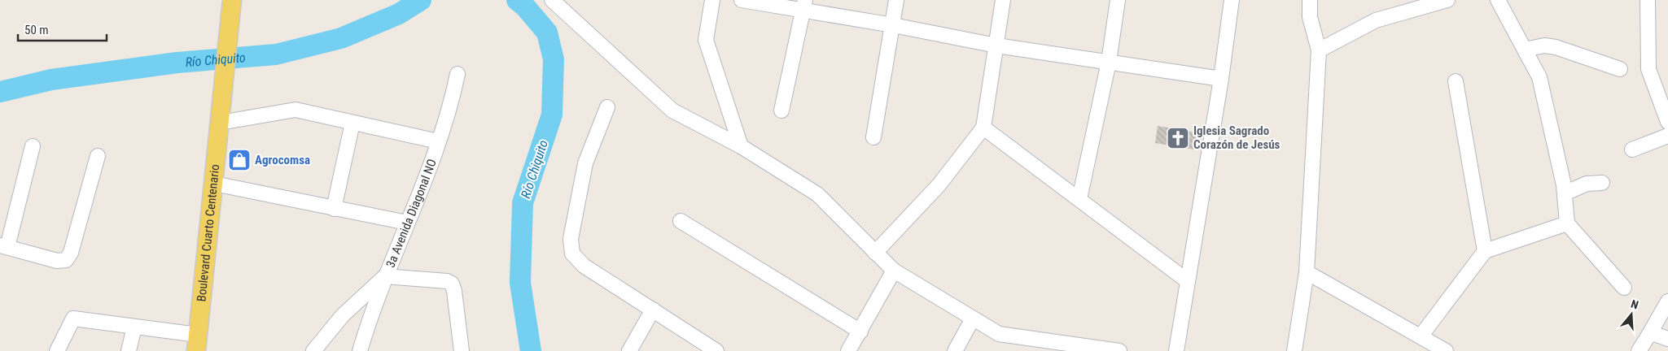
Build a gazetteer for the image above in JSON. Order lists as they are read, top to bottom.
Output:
{
  "streets": {
    "main road": ["Boulevard Cuarto Centenario"],
    "street": ["3a Avenida Diagonal NO"]
  },
  "water": ["Río Chiquito"],
  "places": {
    "church": ["Iglesia Sagrado Corazón de Jesús"],
    "shop": ["Agrocomsa"]
  },
  "scale_bar": "50 m",
  "north": "top"
}
